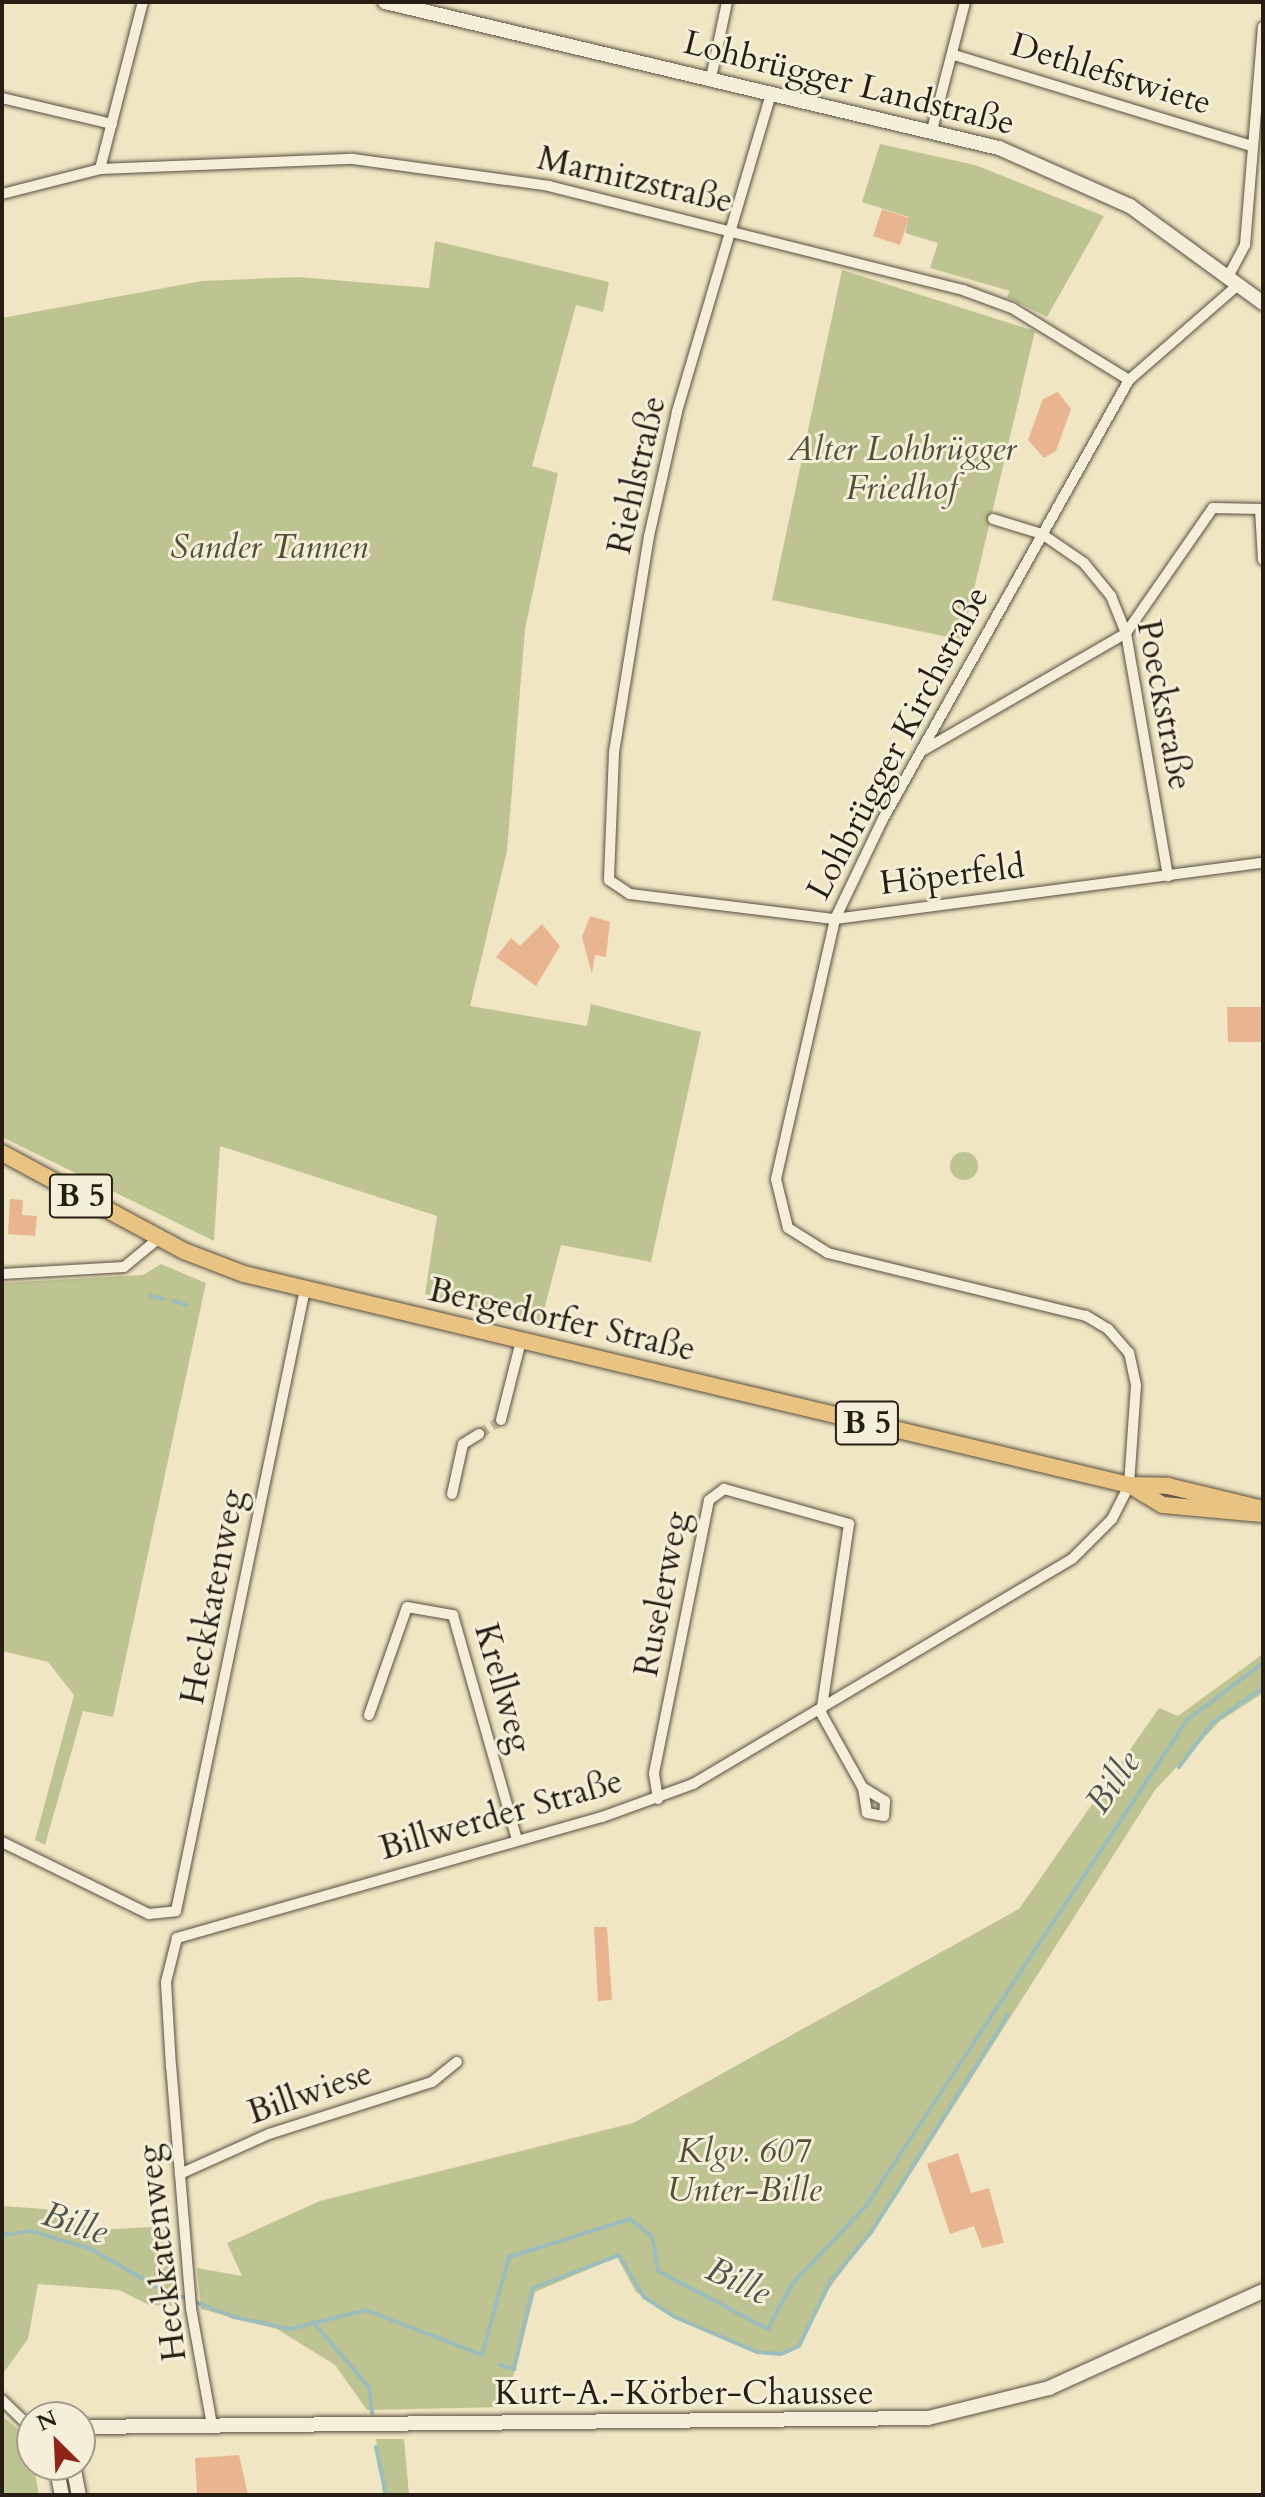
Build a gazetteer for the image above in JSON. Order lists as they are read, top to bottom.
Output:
{
  "streets": {
    "main road": [
      "Lohbrügger Landstraße",
      "B 5",
      "Bergedorfer Straße",
      "Kurt-A.-Körber-Chaussee"
    ],
    "street": [
      "Dethlefstwiete",
      "Marnitzstraße",
      "Riehlstraße",
      "Poeckstraße",
      "Lohbrügger Kirchstraße",
      "Höperfeld",
      "Ruselerweg",
      "Heckkatenweg",
      "Krellweg",
      "Billwerder Straße",
      "Billwiese"
    ]
  },
  "crossings": [
    ["Lohbrügger Landstraße", "Riehlstraße"],
    ["Lohbrügger Landstraße", "Lohbrügger Kirchstraße"],
    ["Marnitzstraße", "Riehlstraße"],
    ["Marnitzstraße", "Lohbrügger Kirchstraße"],
    ["Riehlstraße", "Höperfeld"],
    ["Poeckstraße", "Lohbrügger Kirchstraße"],
    ["Poeckstraße", "Höperfeld"],
    ["Lohbrügger Kirchstraße", "Höperfeld"],
    ["Lohbrügger Kirchstraße", "Bergedorfer Straße"],
    ["Lohbrügger Kirchstraße", "Billwerder Straße"],
    ["Bergedorfer Straße", "Heckkatenweg"],
    ["Bergedorfer Straße", "Billwerder Straße"],
    ["Ruselerweg", "Billwerder Straße"],
    ["Heckkatenweg", "Billwerder Straße"],
    ["Heckkatenweg", "Billwiese"],
    ["Heckkatenweg", "Kurt-A.-Körber-Chaussee"],
    ["Krellweg", "Billwerder Straße"]
  ],
  "water": ["Bille"],
  "parks": ["Alter Lohbrügger Friedhof", "Sander Tannen", "Klgv. 607 Unter-Bille"],
  "north": "top left"
}
